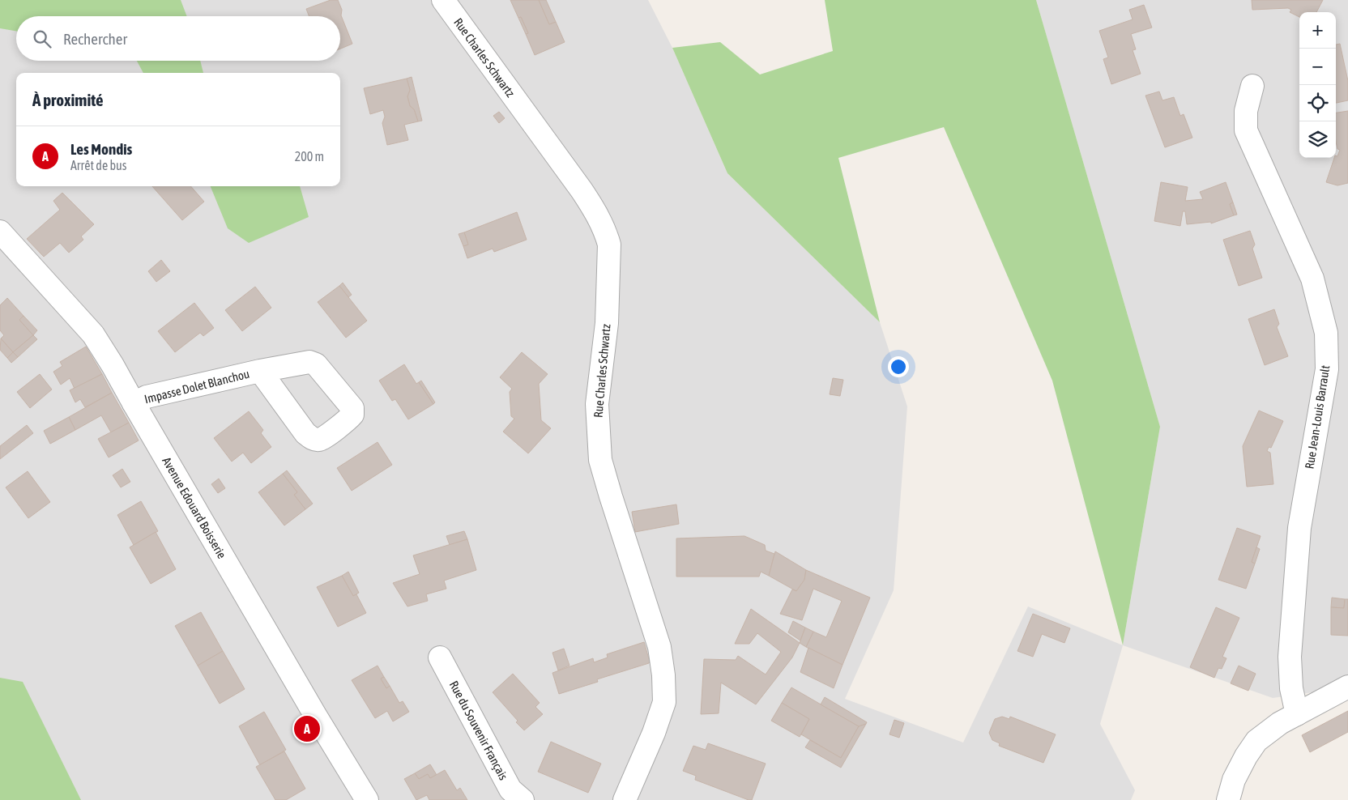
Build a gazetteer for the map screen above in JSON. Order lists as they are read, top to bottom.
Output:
{
  "streets": {
    "street": [
      "Rue Charles Schwartz",
      "Impasse Dolet Blanchou",
      "Rue Jean-Louis Barrault",
      "Avenue Edouard Boisserie",
      "Rue du Souvenir Français"
    ]
  },
  "crossings": [
    ["Impasse Dolet Blanchou", "Avenue Edouard Boisserie"]
  ],
  "page": {
    "map_buttons": ["+", "−"],
    "search": "Rechercher",
    "heading": "À proximité",
    "list": [
      {
        "mark": "A",
        "name": "Les Mondis",
        "note": "Arrêt de bus",
        "value": "200 m"
      }
    ],
    "pins": "A"
  }
}
